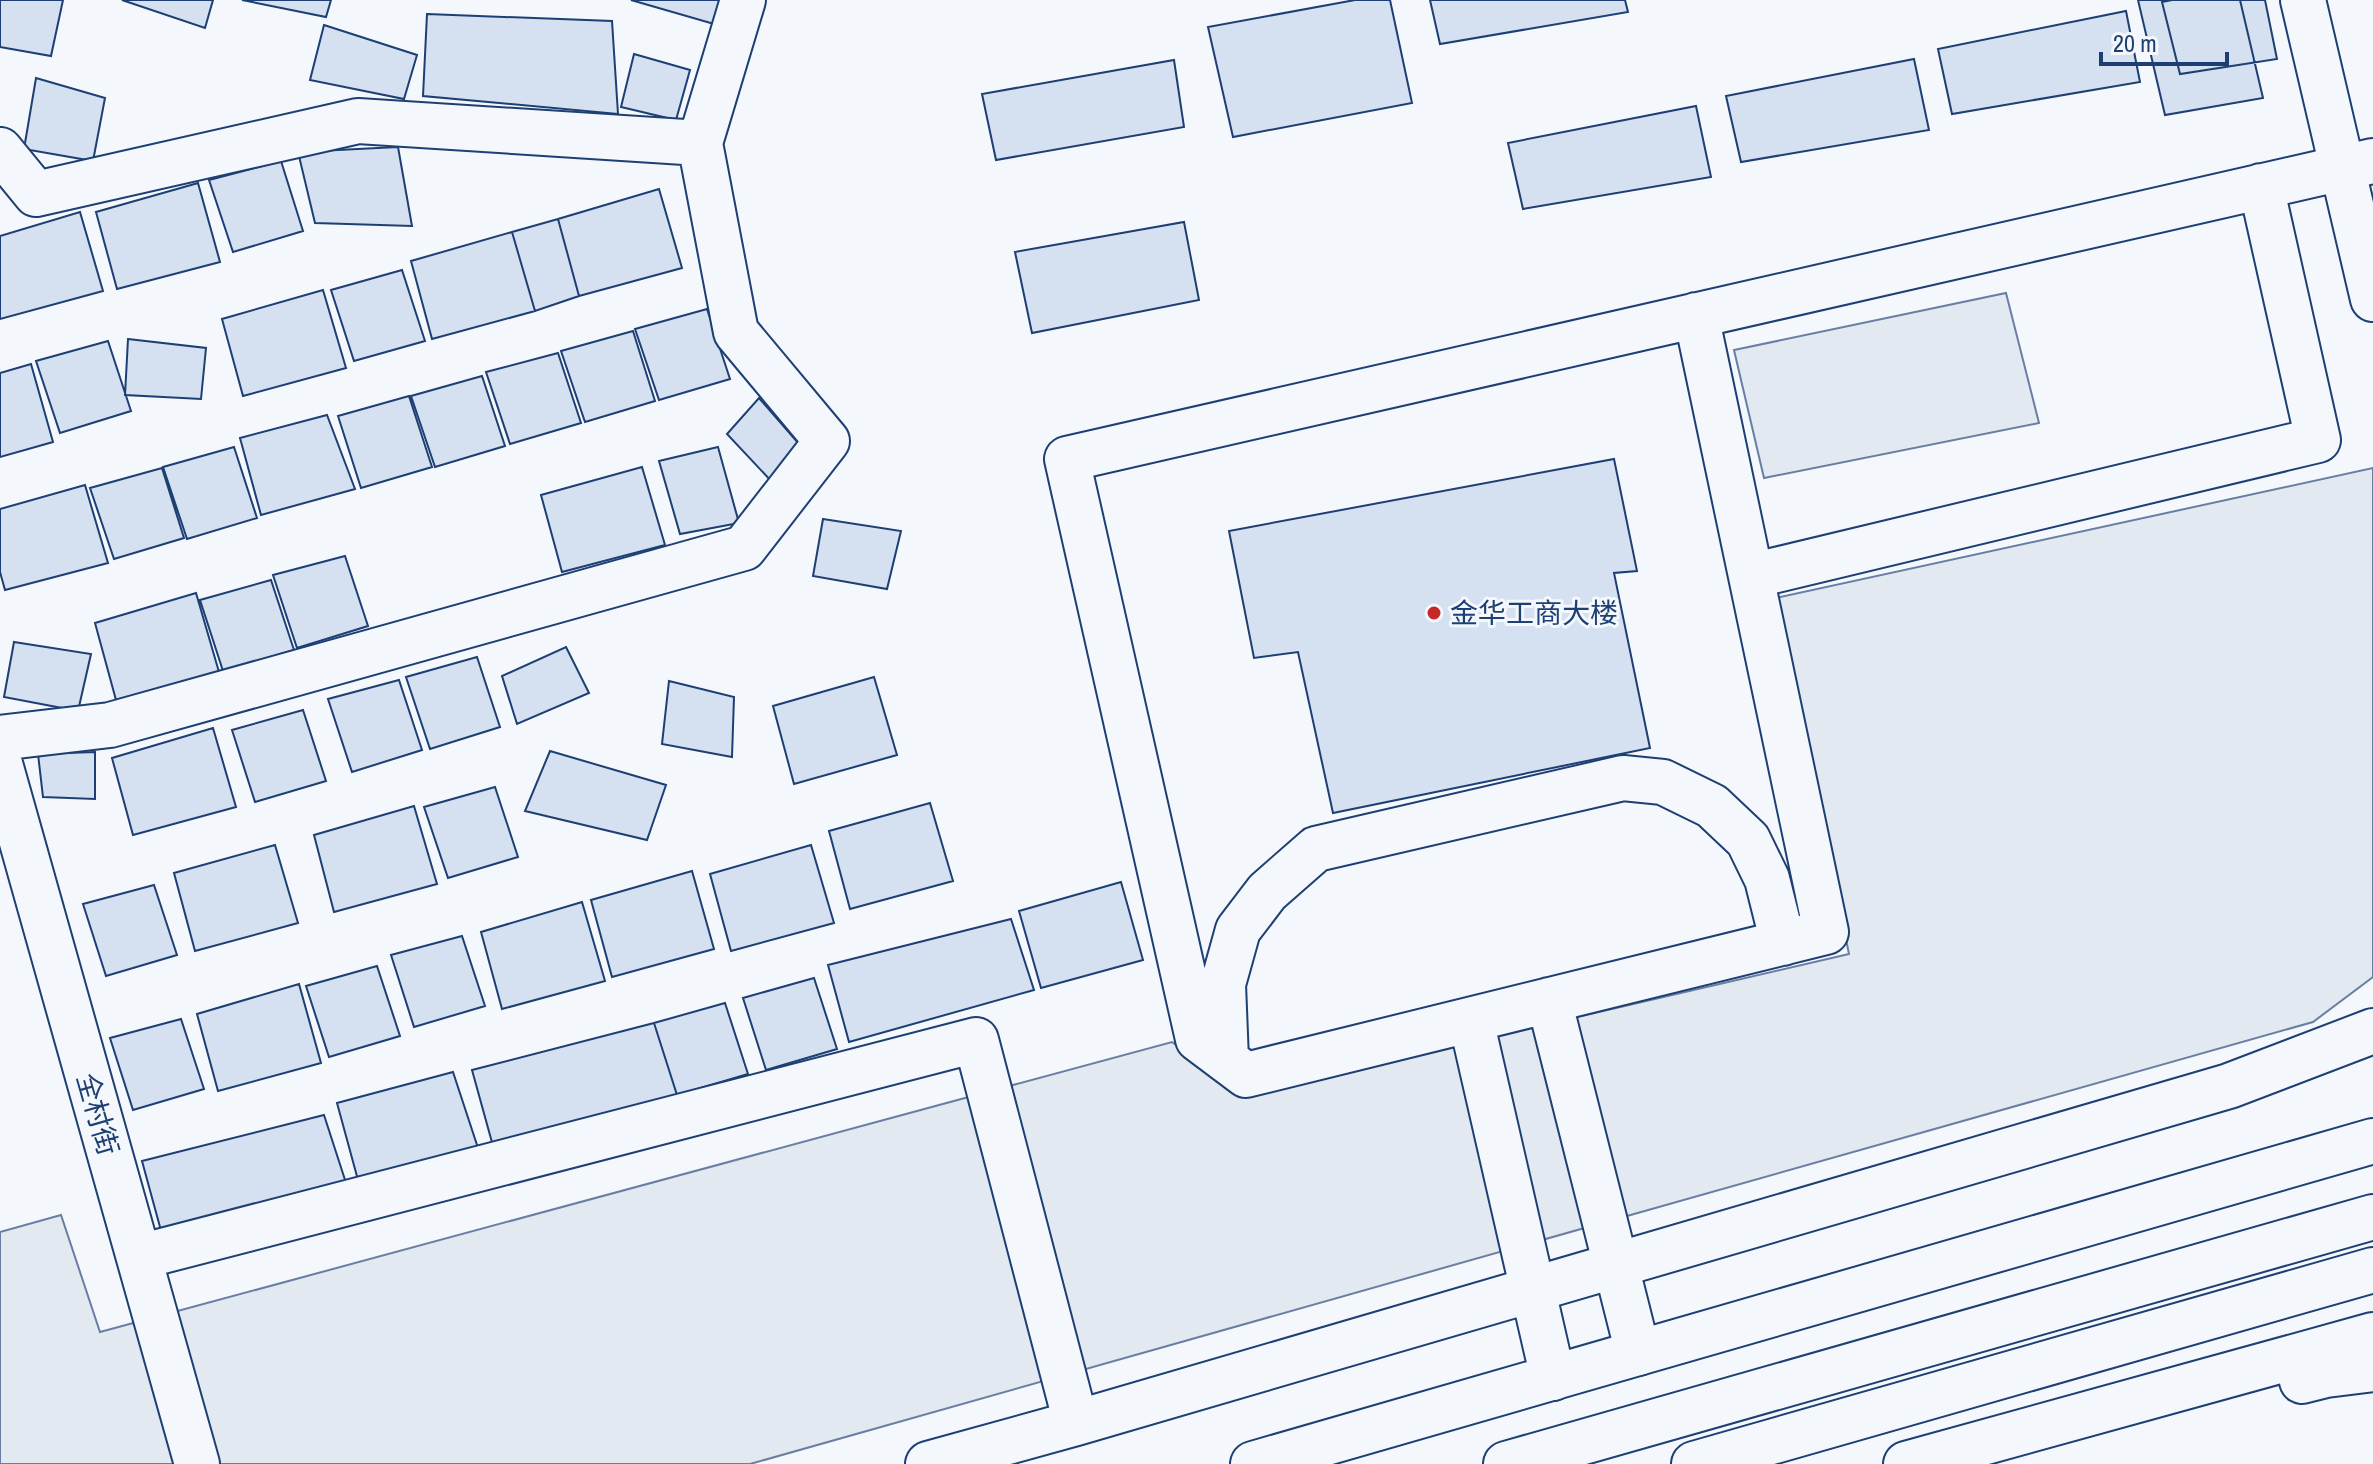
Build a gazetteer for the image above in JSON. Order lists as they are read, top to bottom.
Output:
{
  "streets": {
    "main road": ["全村街"]
  },
  "places": ["金华工商大楼"],
  "scale_bar": "20 m"
}
